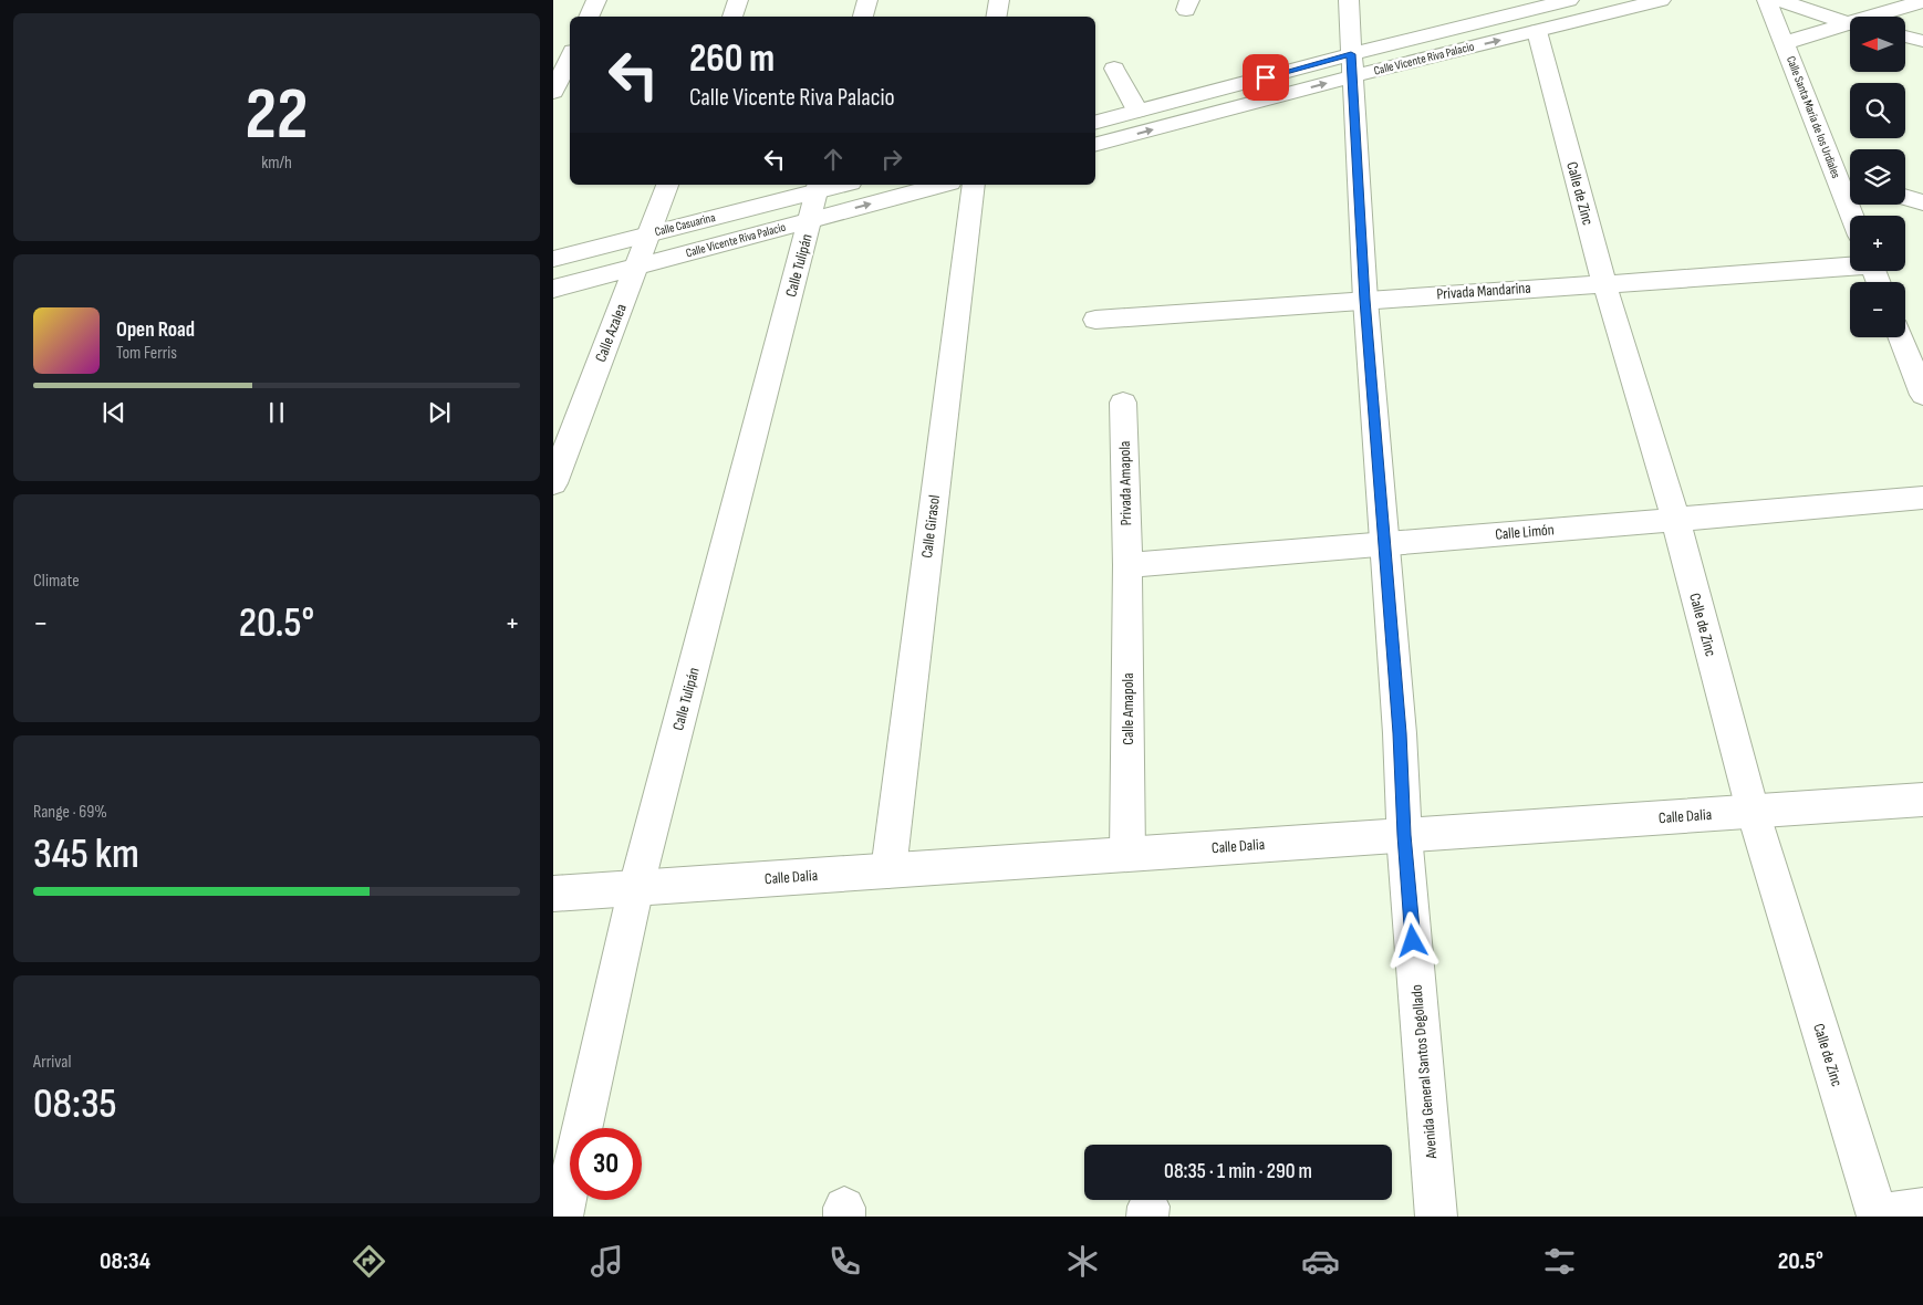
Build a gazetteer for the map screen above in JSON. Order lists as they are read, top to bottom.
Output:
{
  "streets": {
    "street": [
      "Calle Vicente Riva Palacio",
      "Calle Santa María de los Urdiales",
      "Calle de Zinc",
      "Calle Casuarina",
      "Calle Tulipán",
      "Privada Mandarina",
      "Calle Azalea",
      "Privada Amapola",
      "Calle Girasol",
      "Calle Limón",
      "Calle Amapola",
      "Calle Dalia",
      "Avenida General Santos Degollado"
    ]
  },
  "crossings": [
    ["Calle Vicente Riva Palacio", "Calle de Zinc"],
    ["Calle Vicente Riva Palacio", "Calle Tulipán"],
    ["Calle Vicente Riva Palacio", "Calle Azalea"],
    ["Calle Vicente Riva Palacio", "Avenida General Santos Degollado"],
    ["Calle de Zinc", "Privada Mandarina"],
    ["Calle de Zinc", "Calle Limón"],
    ["Calle de Zinc", "Calle Dalia"],
    ["Calle Casuarina", "Calle Tulipán"],
    ["Calle Casuarina", "Calle Azalea"],
    ["Calle Tulipán", "Calle Dalia"],
    ["Privada Mandarina", "Avenida General Santos Degollado"],
    ["Privada Amapola", "Calle Limón"],
    ["Privada Amapola", "Calle Amapola"],
    ["Calle Girasol", "Calle Dalia"],
    ["Calle Limón", "Calle Amapola"],
    ["Calle Limón", "Avenida General Santos Degollado"],
    ["Calle Amapola", "Calle Dalia"],
    ["Calle Dalia", "Avenida General Santos Degollado"]
  ],
  "north": "left",
  "page": {
    "tile": [
      ["22", "km/h"],
      "Climate",
      ["Range · 69%", "345 km"],
      ["Arrival", "08:35"]
    ],
    "map_buttons": ["+", "−"],
    "turn": ["260 m", "Calle Vicente Riva Palacio"],
    "song": ["Open Road", "Tom Ferris"],
    "heat": ["−", "20.5°", "+"],
    "limit": "30",
    "trip": "08:35 · 1 min · 290 m",
    "tabs": ["08:34", "20.5°"]
  }
}
